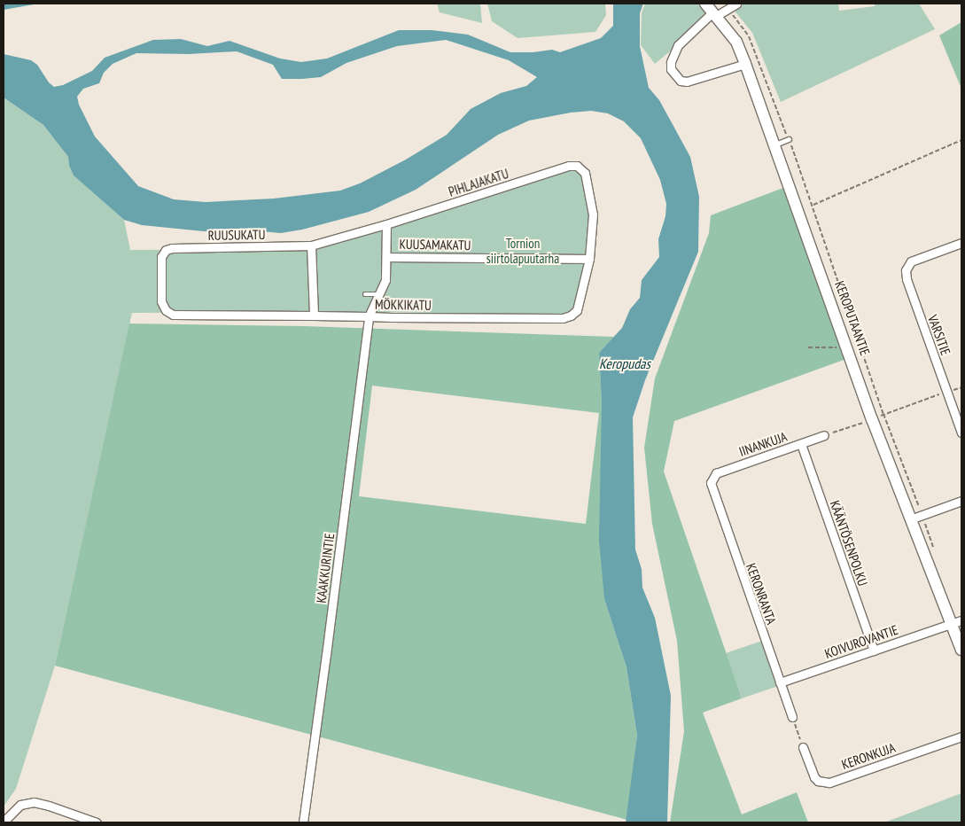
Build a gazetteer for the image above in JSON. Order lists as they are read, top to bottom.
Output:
{
  "streets": {
    "street": [
      "PIHLAJAKATU",
      "RUUSUKATU",
      "KUUSAMAKATU",
      "MÖKKIKATU",
      "KEROPUTAANTIE",
      "VARSITIE",
      "IINANKUJA",
      "KÄÄNTÖSENPOLKU",
      "KAAKKURINTIE",
      "KERONRANTA",
      "KOIVUROVANTIE",
      "KERONKUJA"
    ]
  },
  "crossings": [
    ["PIHLAJAKATU", "KUUSAMAKATU"],
    ["PIHLAJAKATU", "MÖKKIKATU"],
    ["RUUSUKATU", "MÖKKIKATU"],
    ["KUUSAMAKATU", "MÖKKIKATU"],
    ["MÖKKIKATU", "KAAKKURINTIE"],
    ["KEROPUTAANTIE", "KOIVUROVANTIE"],
    ["IINANKUJA", "KÄÄNTÖSENPOLKU"],
    ["IINANKUJA", "KERONRANTA"],
    ["KÄÄNTÖSENPOLKU", "KOIVUROVANTIE"],
    ["KERONRANTA", "KOIVUROVANTIE"]
  ],
  "water": ["Keropudas"],
  "parks": ["Tornion siirtolapuutarha"]
}
